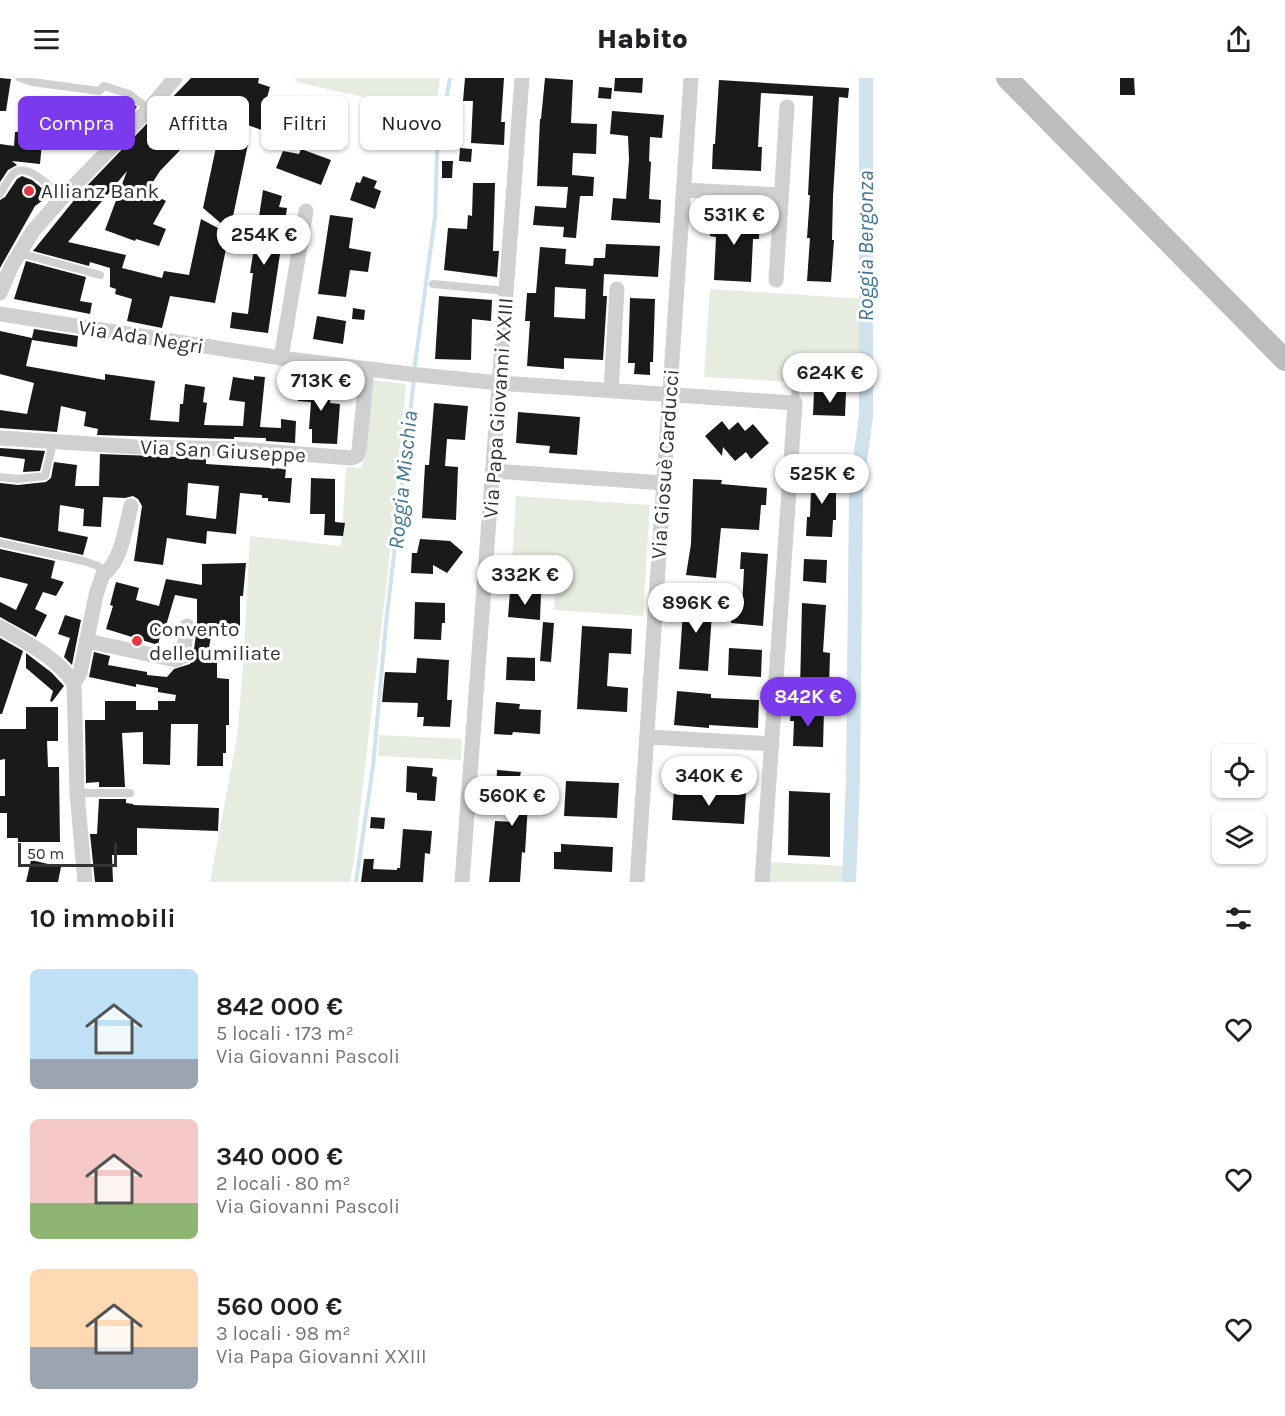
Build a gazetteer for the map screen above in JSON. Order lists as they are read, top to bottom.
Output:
{
  "streets": {
    "street": [
      "Via Ada Negri",
      "Via Papa Giovanni XXIII",
      "Via San Giuseppe",
      "Via Giosuè Carducci"
    ]
  },
  "crossings": [
    ["Via Ada Negri", "Via Papa Giovanni XXIII"],
    ["Via Ada Negri", "Via San Giuseppe"],
    ["Via Ada Negri", "Via Giosuè Carducci"]
  ],
  "water": ["Roggia Bergonza", "Roggia Mischia"],
  "places": ["Allianz Bank", "Convento delle umiliate"],
  "scale_bar": "50 m",
  "page": {
    "header": "Habito",
    "chip": [
      "Compra",
      "Affitta",
      "Filtri",
      "Nuovo"
    ],
    "price": [
      "531K €",
      "254K €",
      "624K €",
      "713K €",
      "525K €",
      "332K €",
      "896K €",
      "842K €",
      "340K €",
      "560K €"
    ],
    "scale": "50 m",
    "heading": "10 immobili",
    "list": [
      {
        "name": "842 000 €",
        "note": "5 locali · 173 m² · Via Giovanni Pascoli"
      },
      {
        "name": "340 000 €",
        "note": "2 locali · 80 m² · Via Giovanni Pascoli"
      },
      {
        "name": "560 000 €",
        "note": "3 locali · 98 m² · Via Papa Giovanni XXIII"
      }
    ]
  }
}
